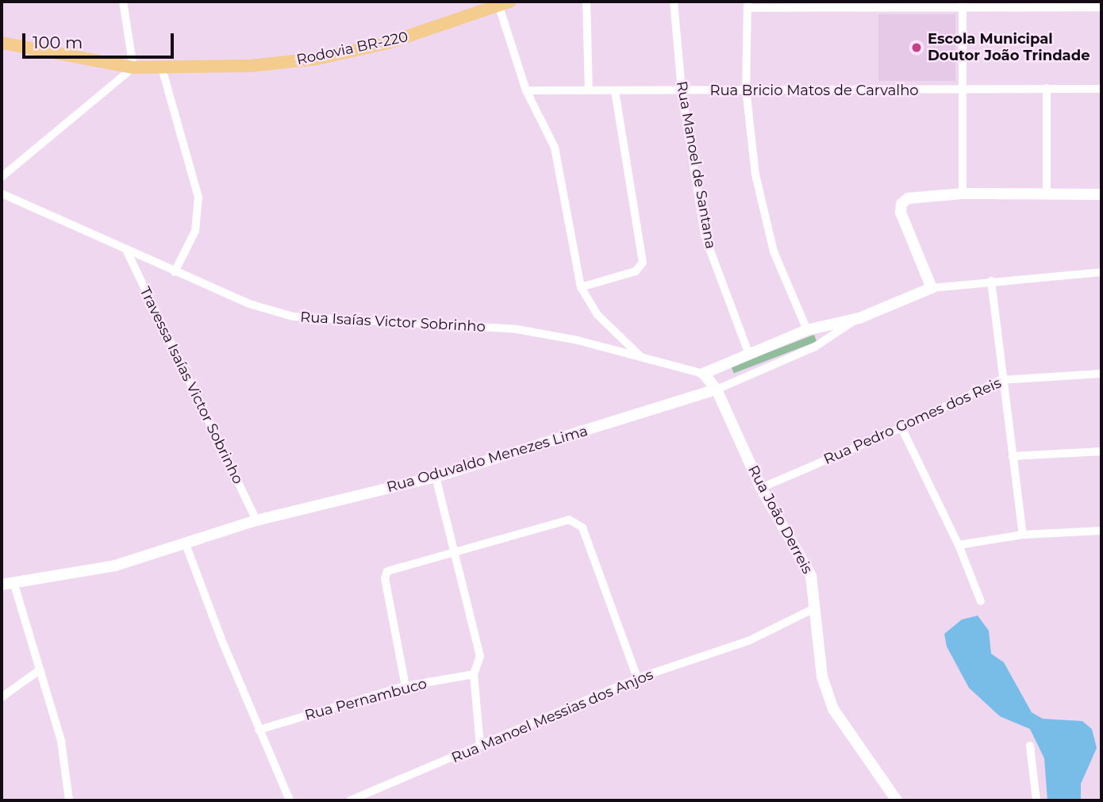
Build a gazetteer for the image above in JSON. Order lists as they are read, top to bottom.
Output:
{
  "streets": {
    "main road": ["Rodovia BR-220"],
    "street": [
      "Rua Bricio Matos de Carvalho",
      "Rua Manoel de Santana",
      "Rua Isaías Victor Sobrinho",
      "Travessa Isaías Victor Sobrinho",
      "Rua Pedro Gomes dos Reis",
      "Rua Oduvaldo Menezes Lima",
      "Rua João Derreis",
      "Rua Pernambuco",
      "Rua Manoel Messias dos Anjos"
    ]
  },
  "crossings": [
    ["Rua Bricio Matos de Carvalho", "Rua Manoel de Santana"],
    ["Rua Isaías Victor Sobrinho", "Travessa Isaías Victor Sobrinho"],
    ["Rua Isaías Victor Sobrinho", "Rua João Derreis"],
    ["Travessa Isaías Victor Sobrinho", "Rua Oduvaldo Menezes Lima"],
    ["Rua Pedro Gomes dos Reis", "Rua João Derreis"],
    ["Rua Oduvaldo Menezes Lima", "Rua João Derreis"],
    ["Rua João Derreis", "Rua Manoel Messias dos Anjos"]
  ],
  "places": ["Escola Municipal Doutor João Trindade"],
  "scale_bar": "100 m"
}
